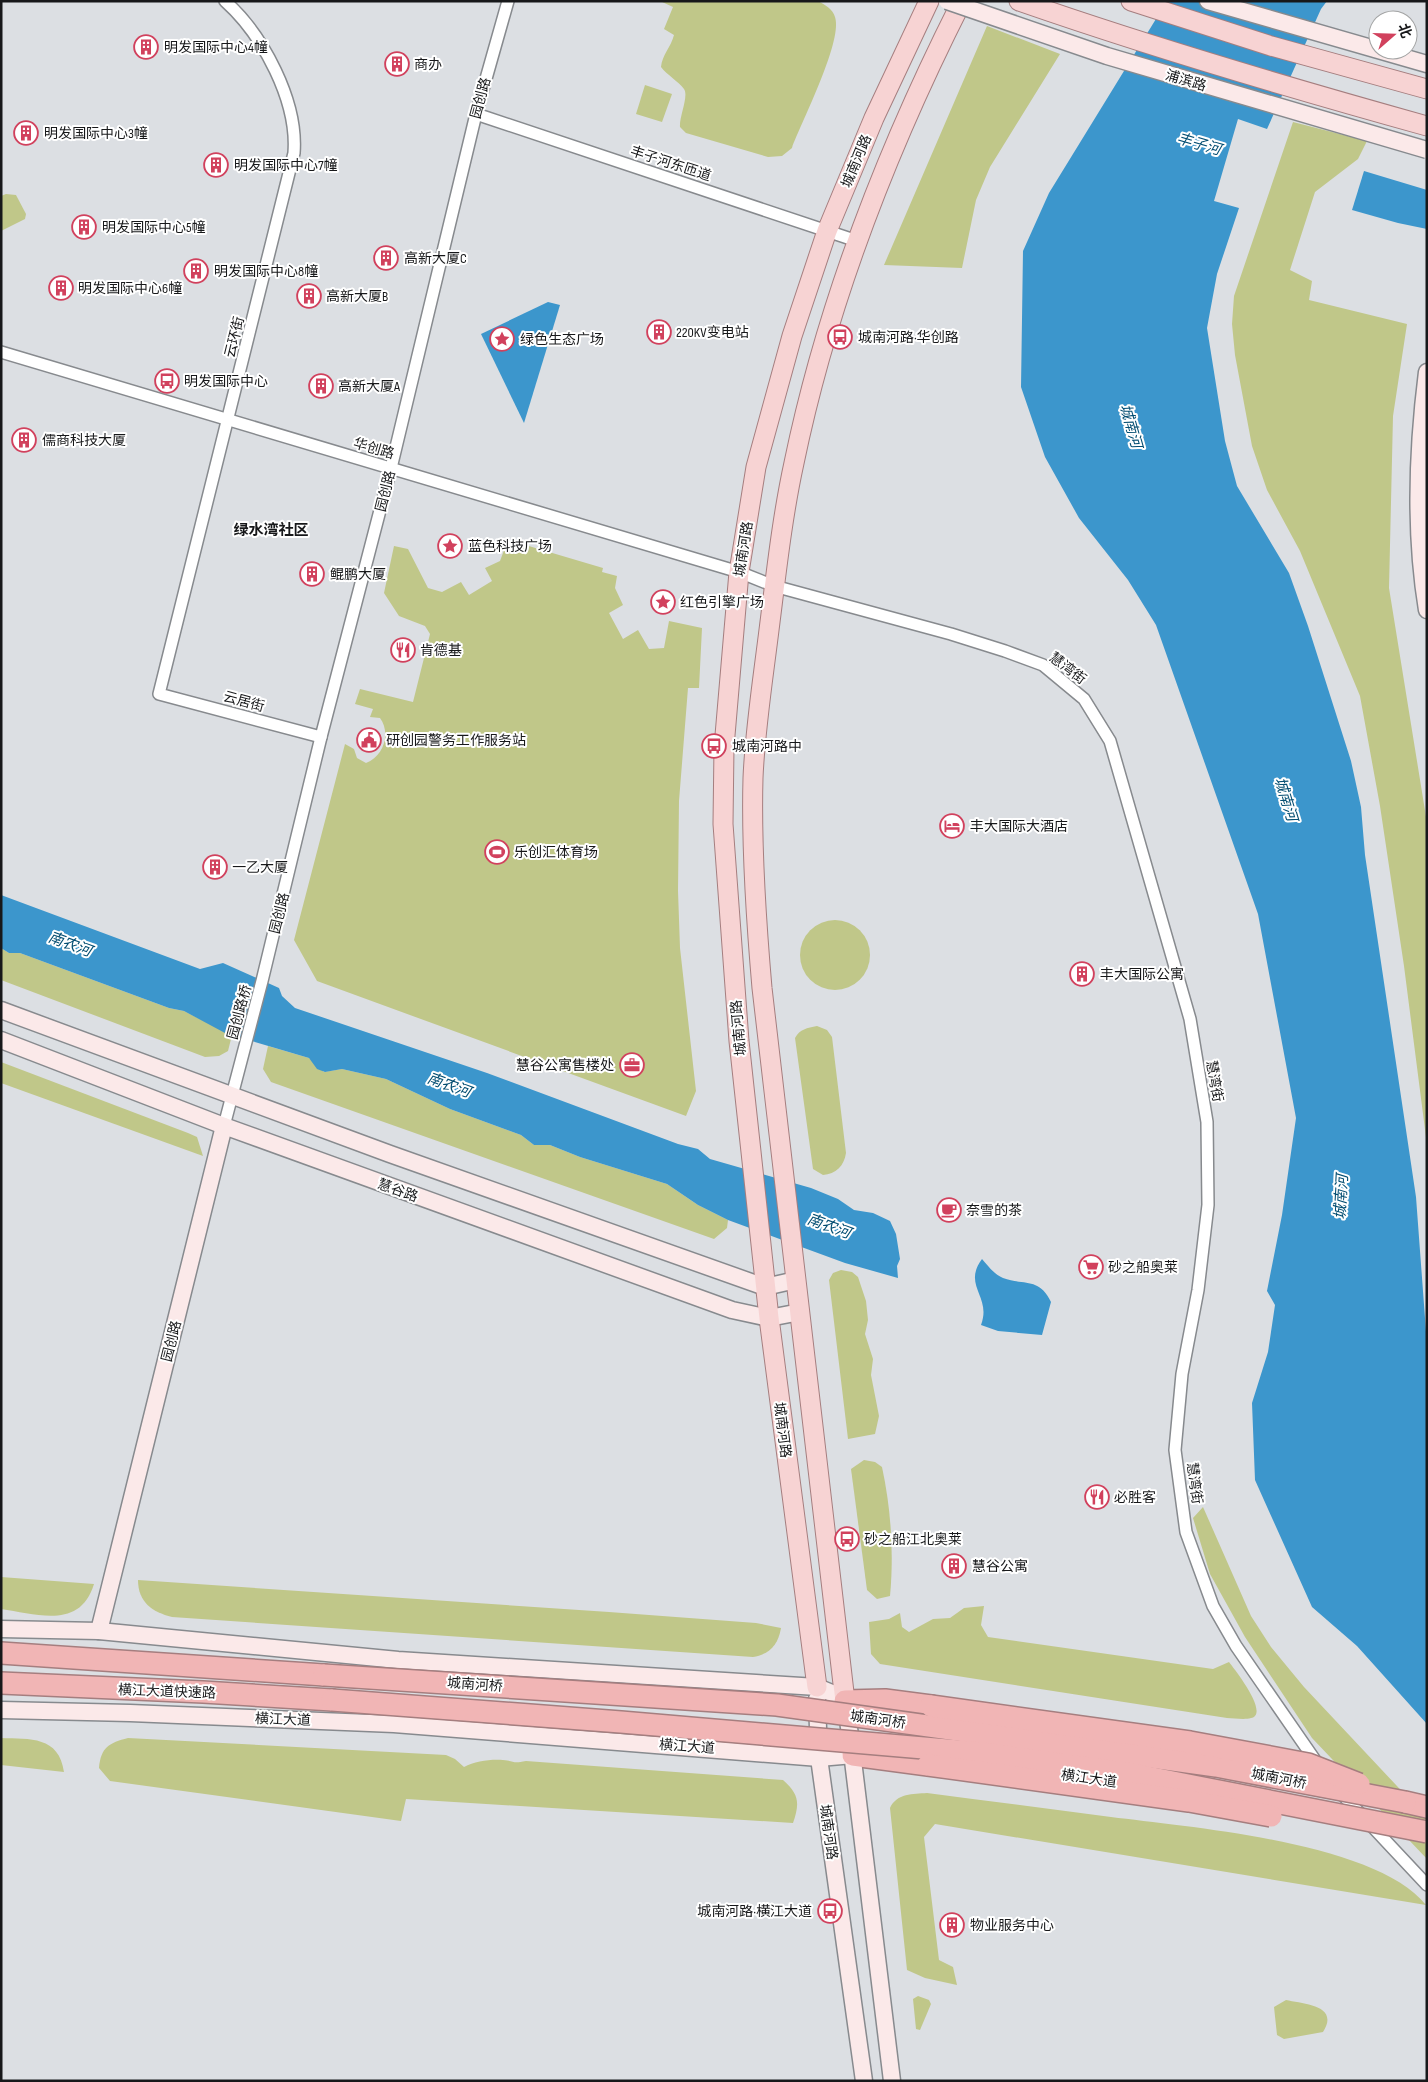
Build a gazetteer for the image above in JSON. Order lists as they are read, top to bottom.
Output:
{
  "streets": {
    "highway": ["城南河桥", "横江大道快速路"],
    "main road": ["浦滨路", "城南河路"],
    "street": [
      "园创路",
      "丰子河东匝道",
      "云环街",
      "华创路",
      "慧湾街",
      "云居街",
      "园创路桥",
      "慧谷路",
      "横江大道"
    ]
  },
  "crossings": [
    ["园创路", "丰子河东匝道"],
    ["园创路", "华创路"],
    ["园创路", "云居街"],
    ["园创路", "园创路桥"],
    ["园创路", "慧谷路"],
    ["城南河路", "丰子河东匝道"],
    ["城南河路", "华创路"],
    ["城南河路", "慧湾街"],
    ["城南河路", "慧谷路"],
    ["城南河路", "横江大道"],
    ["云环街", "华创路"],
    ["云环街", "云居街"],
    ["华创路", "慧湾街"],
    ["慧湾街", "横江大道"],
    ["城南河桥", "横江大道快速路"]
  ],
  "districts": ["绿水湾社区"],
  "water": ["丰子河", "城南河", "南农河"],
  "places": {
    "building": [
      "明发国际中心4幢",
      "商办",
      "明发国际中心3幢",
      "明发国际中心7幢",
      "明发国际中心5幢",
      "高新大厦C",
      "明发国际中心8幢",
      "明发国际中心6幢",
      "高新大厦B",
      "220KV变电站",
      "高新大厦A",
      "儒商科技大厦",
      "鲲鹏大厦",
      "一乙大厦",
      "丰大国际公寓",
      "慧谷公寓",
      "物业服务中心"
    ],
    "bus stop": [
      "城南河路·华创路",
      "明发国际中心",
      "城南河路中",
      "砂之船江北奥莱",
      "城南河路·横江大道"
    ],
    "place": ["绿色生态广场", "蓝色科技广场", "红色引擎广场"],
    "restaurant": ["肯德基", "必胜客"],
    "public building": ["研创园警务工作服务站"],
    "hotel": ["丰大国际大酒店"],
    "sports": ["乐创汇体育场"],
    "office": ["慧谷公寓售楼处"],
    "cafe": ["奈雪的茶"],
    "supermarket": ["砂之船奥莱"]
  },
  "north": "right"
}
